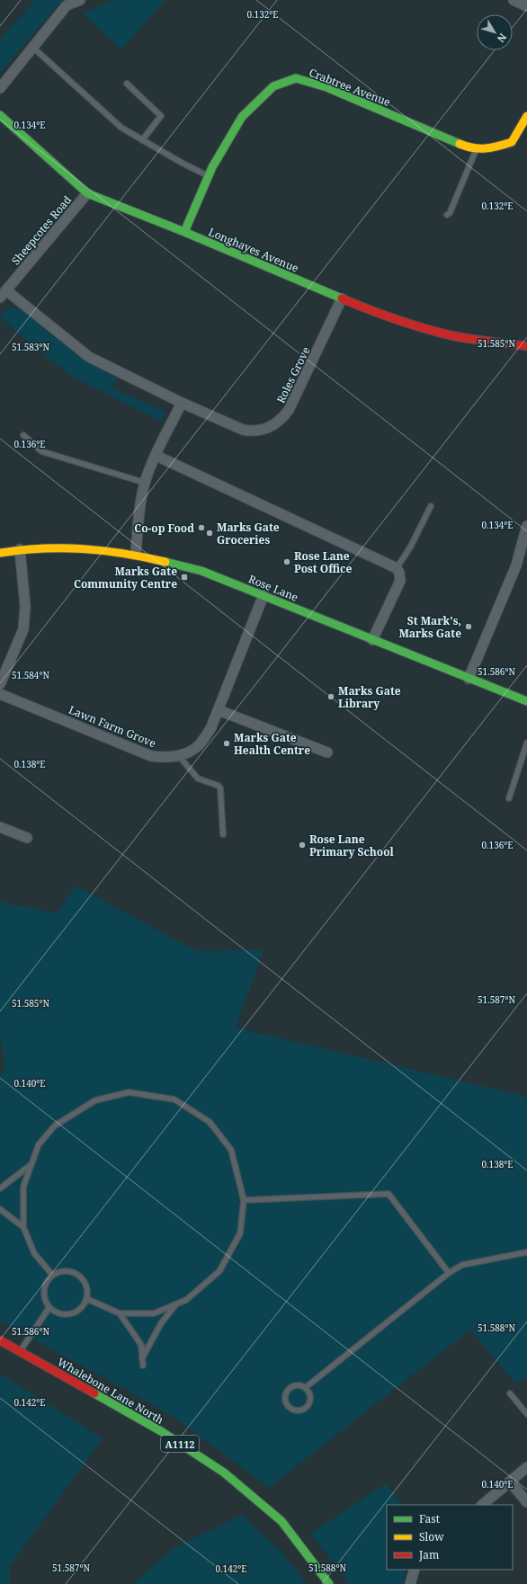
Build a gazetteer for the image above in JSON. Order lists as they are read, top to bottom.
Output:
{
  "streets": {
    "street": [
      "Crabtree Avenue",
      "Sheepcotes Road",
      "Longhayes Avenue",
      "Roles Grove",
      "Rose Lane",
      "Lawn Farm Grove",
      "Whalebone Lane North",
      "A1112"
    ]
  },
  "crossings": [
    ["Crabtree Avenue", "Longhayes Avenue"],
    ["Sheepcotes Road", "Longhayes Avenue"],
    ["Sheepcotes Road", "Roles Grove"],
    ["Longhayes Avenue", "Roles Grove"],
    ["Rose Lane", "Lawn Farm Grove"]
  ],
  "places": {
    "other": [
      "Co-op Food",
      "Marks Gate Groceries",
      "Rose Lane Post Office",
      "St Mark's, Marks Gate",
      "Marks Gate Library",
      "Marks Gate Health Centre",
      "Rose Lane Primary School"
    ],
    "transit": ["Marks Gate Community Centre"]
  },
  "legend": ["Fast", "Slow", "Jam"],
  "north": "bottom right",
  "coordinates": [
    "0.132°E",
    "0.134°E",
    "51.585°N",
    "51.583°N",
    "0.136°E",
    "51.586°N",
    "51.584°N",
    "0.138°E",
    "51.587°N",
    "0.140°E",
    "51.588°N",
    "0.142°E"
  ]
}
